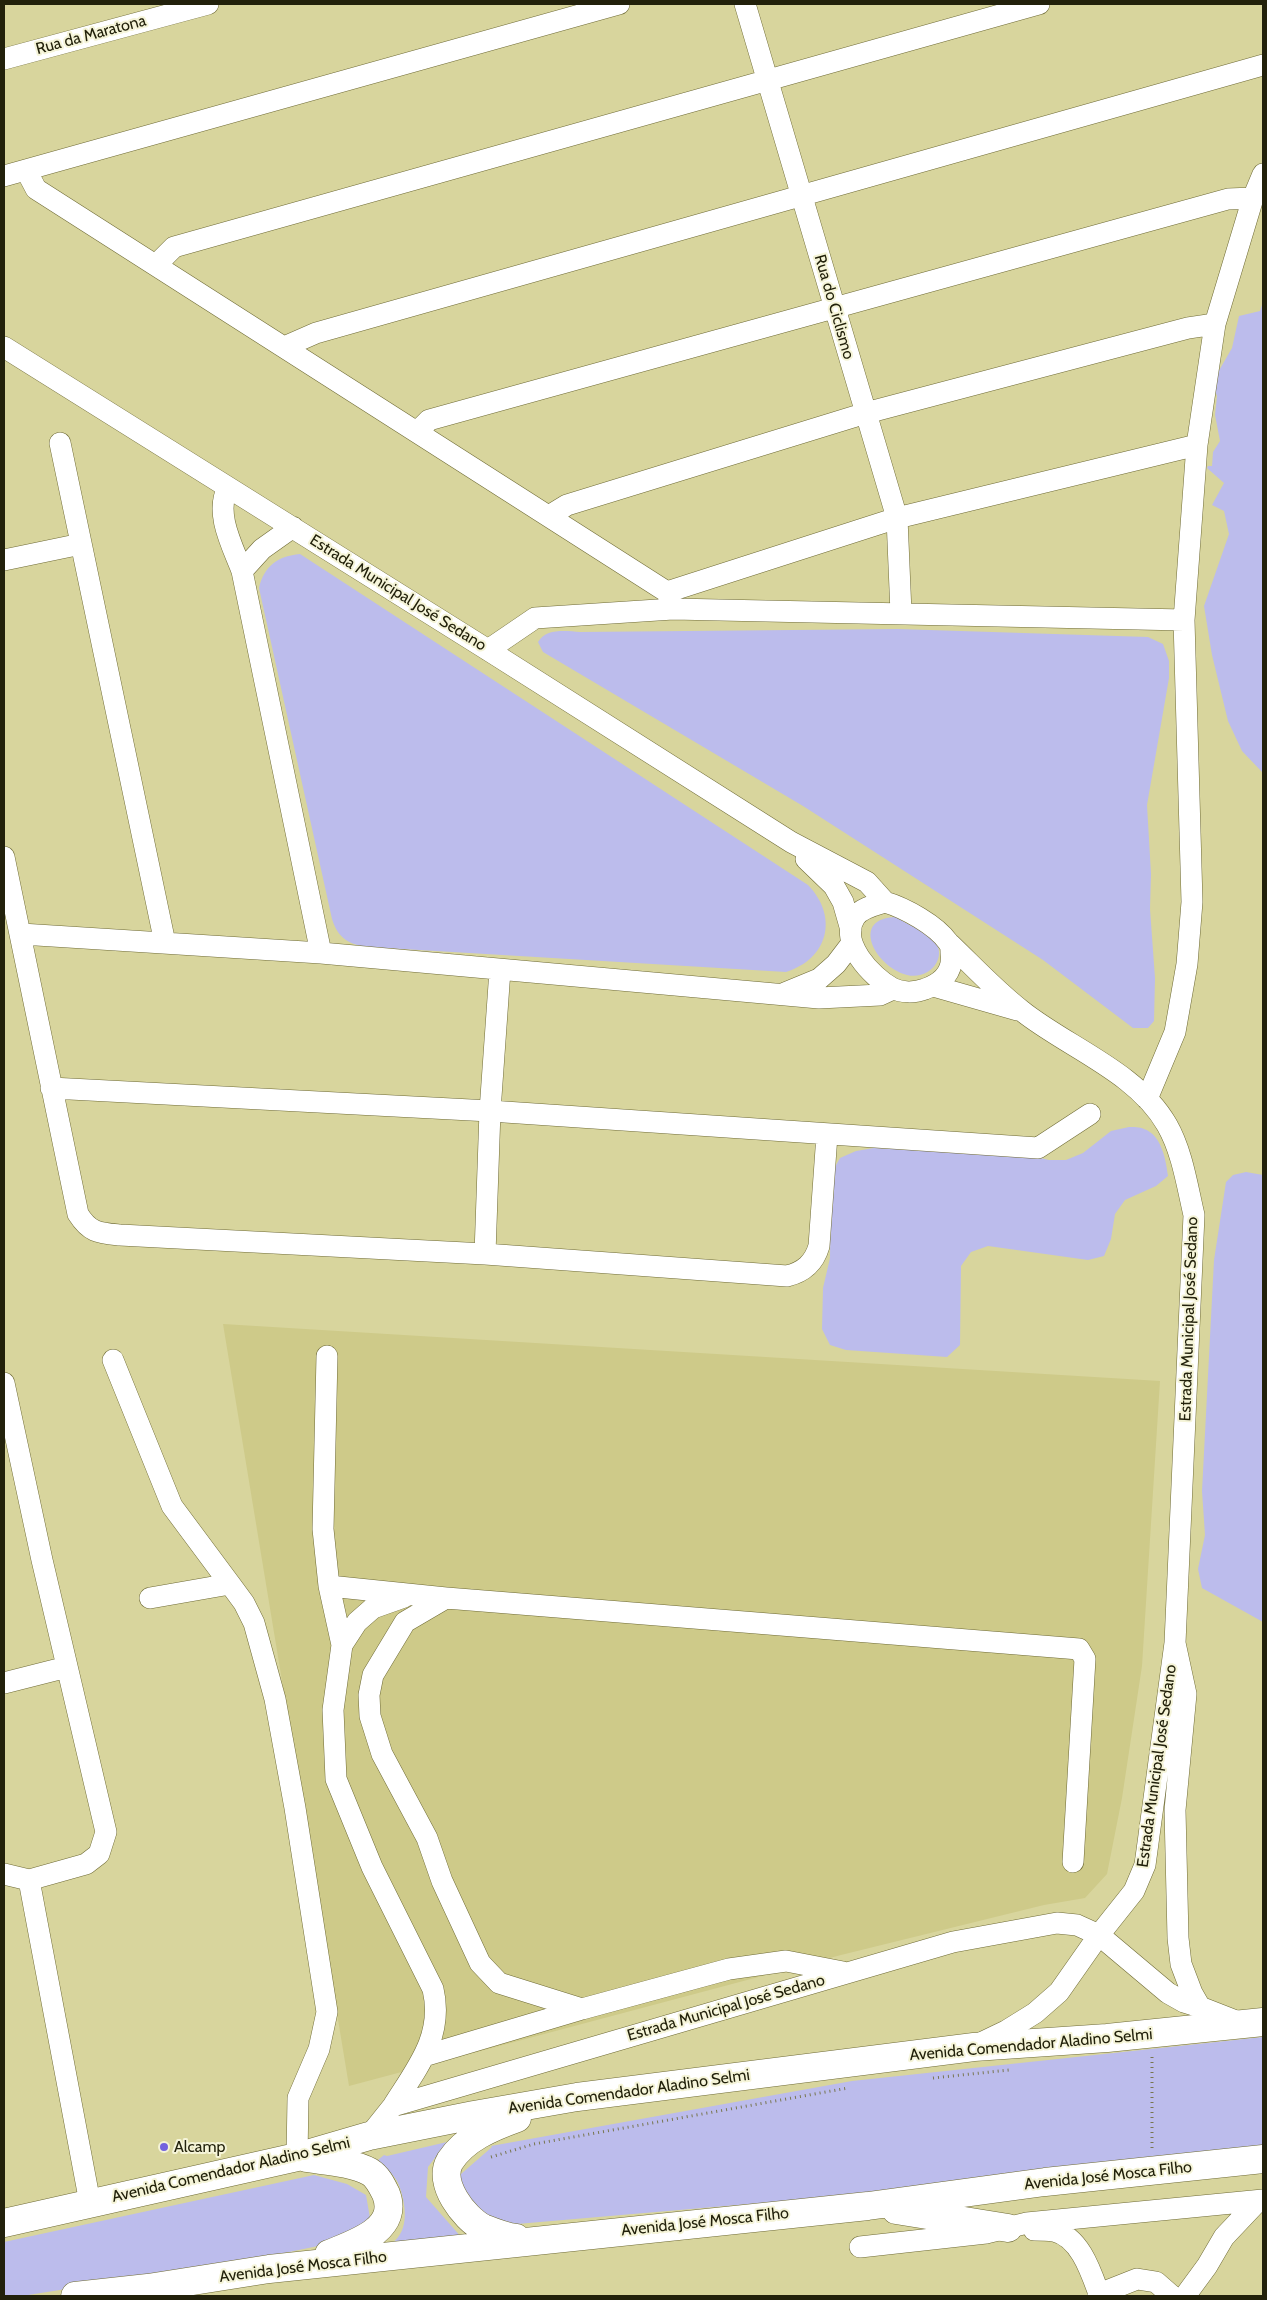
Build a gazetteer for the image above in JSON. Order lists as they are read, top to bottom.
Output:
{
  "streets": {
    "main road": ["Avenida Comendador Aladino Selmi", "Avenida José Mosca Filho"],
    "street": ["Rua da Maratona", "Rua do Ciclismo", "Estrada Municipal José Sedano"]
  },
  "crossings": [
    ["Estrada Municipal José Sedano", "Avenida Comendador Aladino Selmi"]
  ],
  "places": ["Alcamp"]
}
